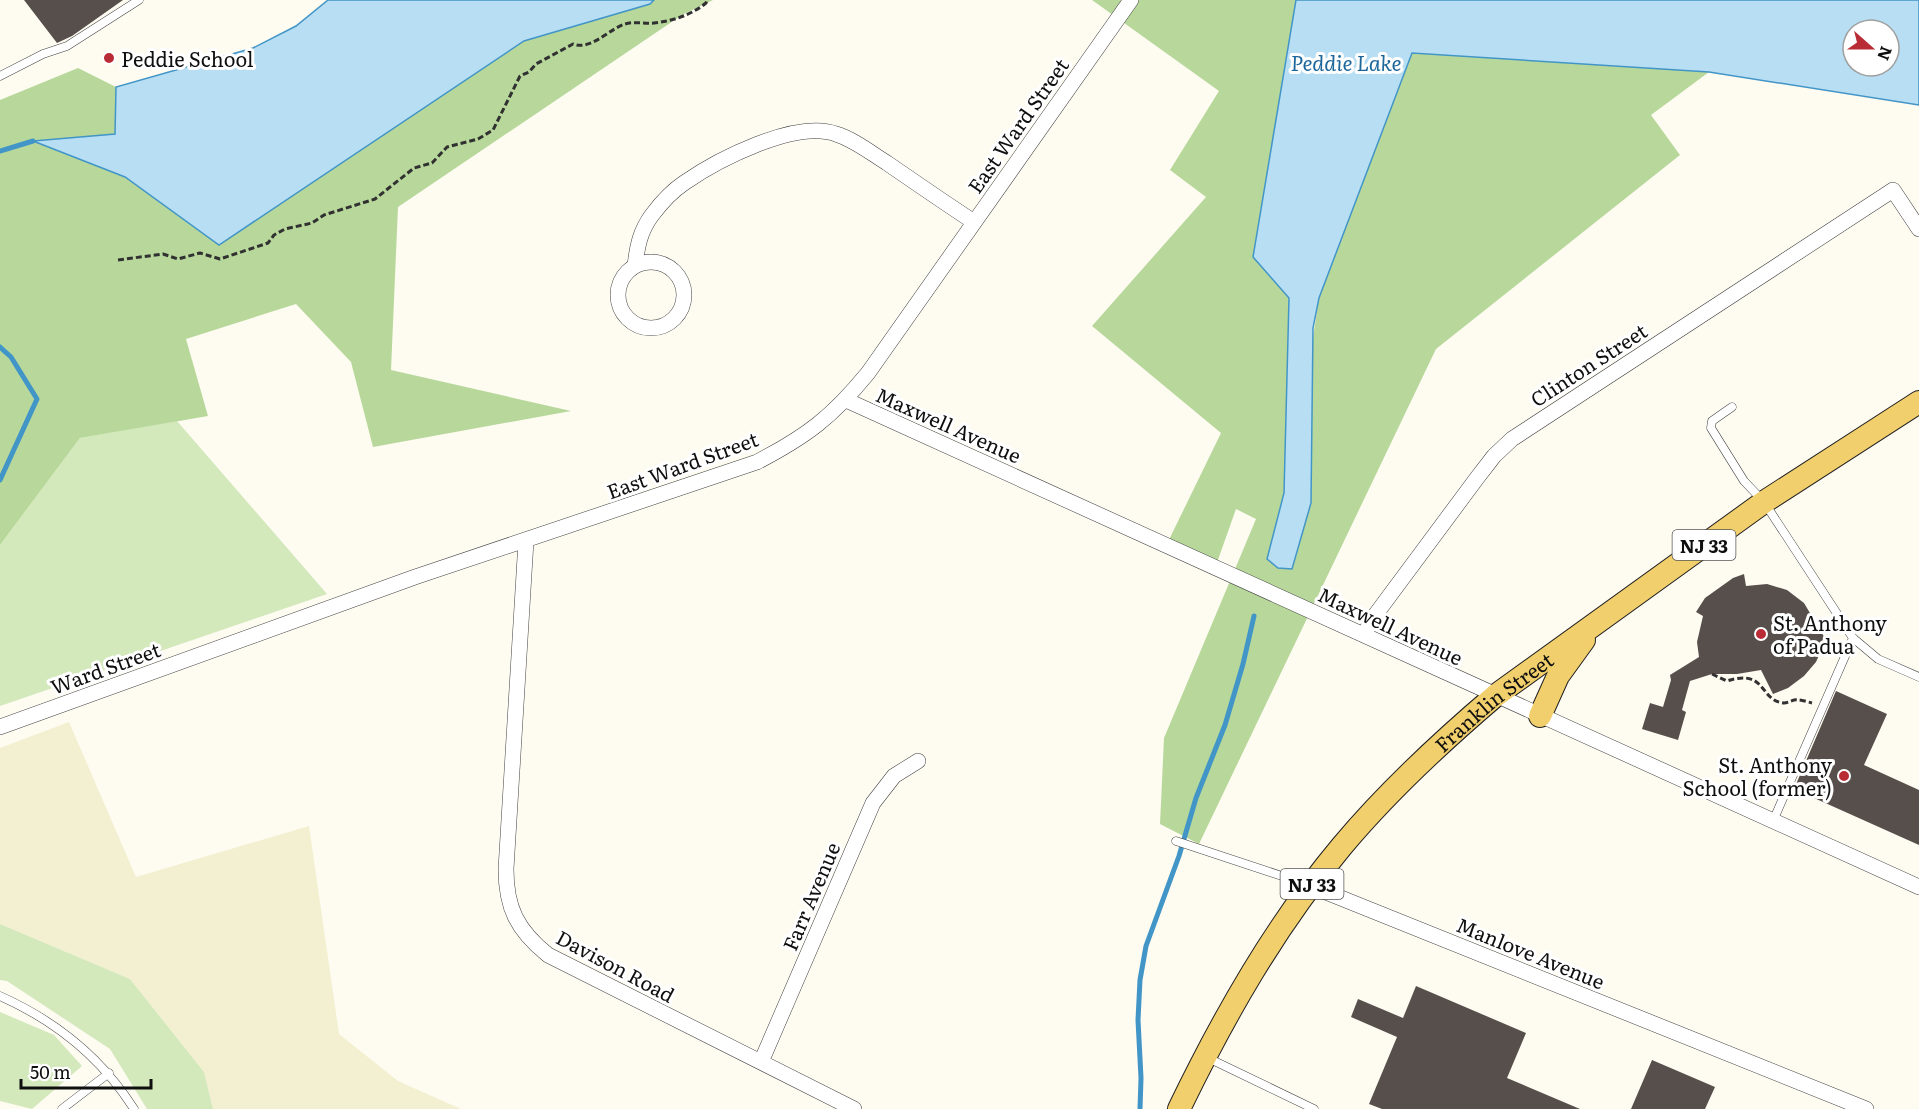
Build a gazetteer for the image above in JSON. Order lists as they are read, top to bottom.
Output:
{
  "streets": {
    "main road": ["NJ 33", "Franklin Street"],
    "street": [
      "East Ward Street",
      "Clinton Street",
      "Maxwell Avenue",
      "Ward Street",
      "Farr Avenue",
      "Manlove Avenue",
      "Davison Road"
    ]
  },
  "crossings": [
    ["East Ward Street", "Maxwell Avenue"],
    ["East Ward Street", "Ward Street"],
    ["East Ward Street", "Davison Road"],
    ["Clinton Street", "Maxwell Avenue"],
    ["Maxwell Avenue", "Franklin Street"],
    ["Franklin Street", "Manlove Avenue"],
    ["Farr Avenue", "Davison Road"]
  ],
  "water": ["Peddie Lake"],
  "places": ["Peddie School", "St. Anthony of Padua", "St. Anthony School (former)"],
  "scale_bar": "50 m",
  "north": "right"
}
